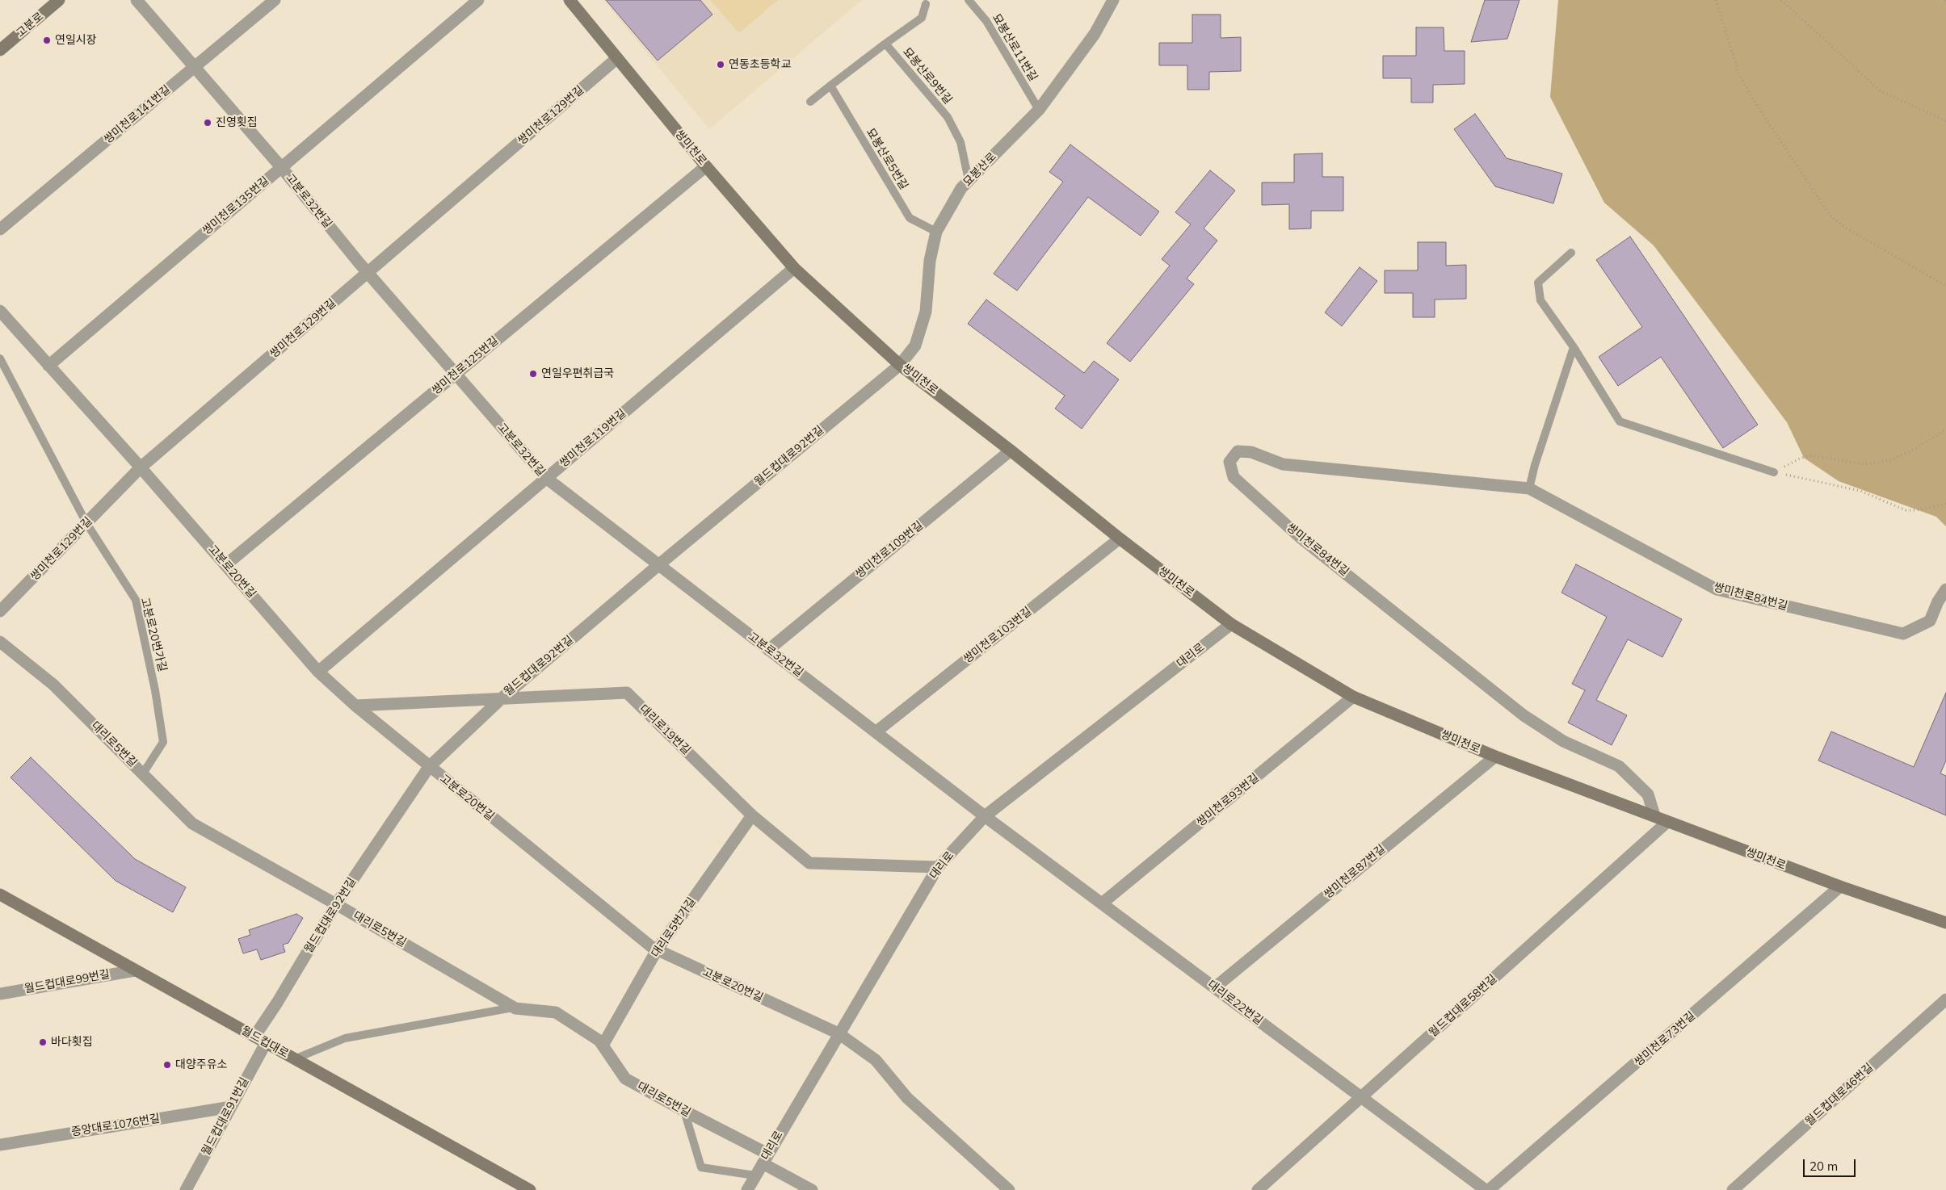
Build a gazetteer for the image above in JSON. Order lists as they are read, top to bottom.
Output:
{
  "streets": {
    "street": [
      "고분로",
      "쌍미천로141번길",
      "쌍미천로129번길",
      "쌍미천로",
      "묘봉산로",
      "고분로32번길",
      "쌍미천로135번길",
      "쌍미천로125번길",
      "쌍미천로119번길",
      "월드컵대로92번길",
      "쌍미천로109번길",
      "쌍미천로84번길",
      "고분로20번길",
      "쌍미천로103번길",
      "대리로",
      "대리로19번길",
      "대리로5번길",
      "쌍미천로93번길",
      "쌍미천로87번길",
      "대리로5번가길",
      "월드컵대로99번길",
      "대리로22번길",
      "월드컵대로58번길",
      "쌍미천로73번길",
      "월드컵대로",
      "월드컵대로46번길",
      "월드컵대로91번길",
      "중앙대로1076번길"
    ],
    "lane": [
      "묘봉산로11번길",
      "묘봉산로9번길",
      "묘봉산로5번길",
      "고분로20번가길"
    ]
  },
  "crossings": [
    ["묘봉산로11번길", "묘봉산로"],
    ["묘봉산로9번길", "묘봉산로"],
    ["쌍미천로141번길", "고분로32번길"],
    ["쌍미천로129번길", "쌍미천로"],
    ["쌍미천로129번길", "고분로32번길"],
    ["쌍미천로129번길", "고분로20번길"],
    ["쌍미천로129번길", "고분로20번가길"],
    ["쌍미천로", "묘봉산로"],
    ["쌍미천로", "쌍미천로125번길"],
    ["쌍미천로", "쌍미천로119번길"],
    ["쌍미천로", "월드컵대로92번길"],
    ["쌍미천로", "쌍미천로109번길"],
    ["쌍미천로", "쌍미천로84번길"],
    ["쌍미천로", "쌍미천로103번길"],
    ["쌍미천로", "대리로"],
    ["쌍미천로", "쌍미천로93번길"],
    ["쌍미천로", "쌍미천로87번길"],
    ["쌍미천로", "월드컵대로58번길"],
    ["쌍미천로", "쌍미천로73번길"],
    ["묘봉산로5번길", "묘봉산로"],
    ["묘봉산로", "월드컵대로92번길"],
    ["고분로32번길", "쌍미천로135번길"],
    ["고분로32번길", "쌍미천로125번길"],
    ["고분로32번길", "쌍미천로119번길"],
    ["고분로32번길", "월드컵대로92번길"],
    ["고분로32번길", "쌍미천로109번길"],
    ["고분로32번길", "쌍미천로103번길"],
    ["고분로32번길", "대리로"],
    ["고분로32번길", "대리로22번길"],
    ["쌍미천로135번길", "고분로20번길"],
    ["쌍미천로125번길", "고분로20번길"],
    ["쌍미천로119번길", "고분로20번길"],
    ["월드컵대로92번길", "고분로20번길"],
    ["월드컵대로92번길", "대리로19번길"],
    ["월드컵대로92번길", "대리로5번길"],
    ["월드컵대로92번길", "월드컵대로"],
    ["고분로20번길", "대리로"],
    ["고분로20번길", "대리로19번길"],
    ["고분로20번길", "대리로5번가길"],
    ["고분로20번가길", "대리로5번길"],
    ["대리로", "대리로19번길"],
    ["대리로", "대리로5번길"],
    ["대리로", "대리로22번길"],
    ["대리로19번길", "대리로5번가길"],
    ["대리로5번길", "대리로5번가길"],
    ["쌍미천로93번길", "대리로22번길"],
    ["쌍미천로87번길", "대리로22번길"],
    ["월드컵대로99번길", "월드컵대로"],
    ["대리로22번길", "월드컵대로58번길"],
    ["대리로22번길", "쌍미천로73번길"],
    ["월드컵대로", "월드컵대로91번길"],
    ["월드컵대로91번길", "중앙대로1076번길"]
  ],
  "places": [
    "연일시장",
    "연동초등학교",
    "진영횟집",
    "연일우편취급국",
    "바다횟집",
    "대양주유소"
  ],
  "scale_bar": "20 m"
}
